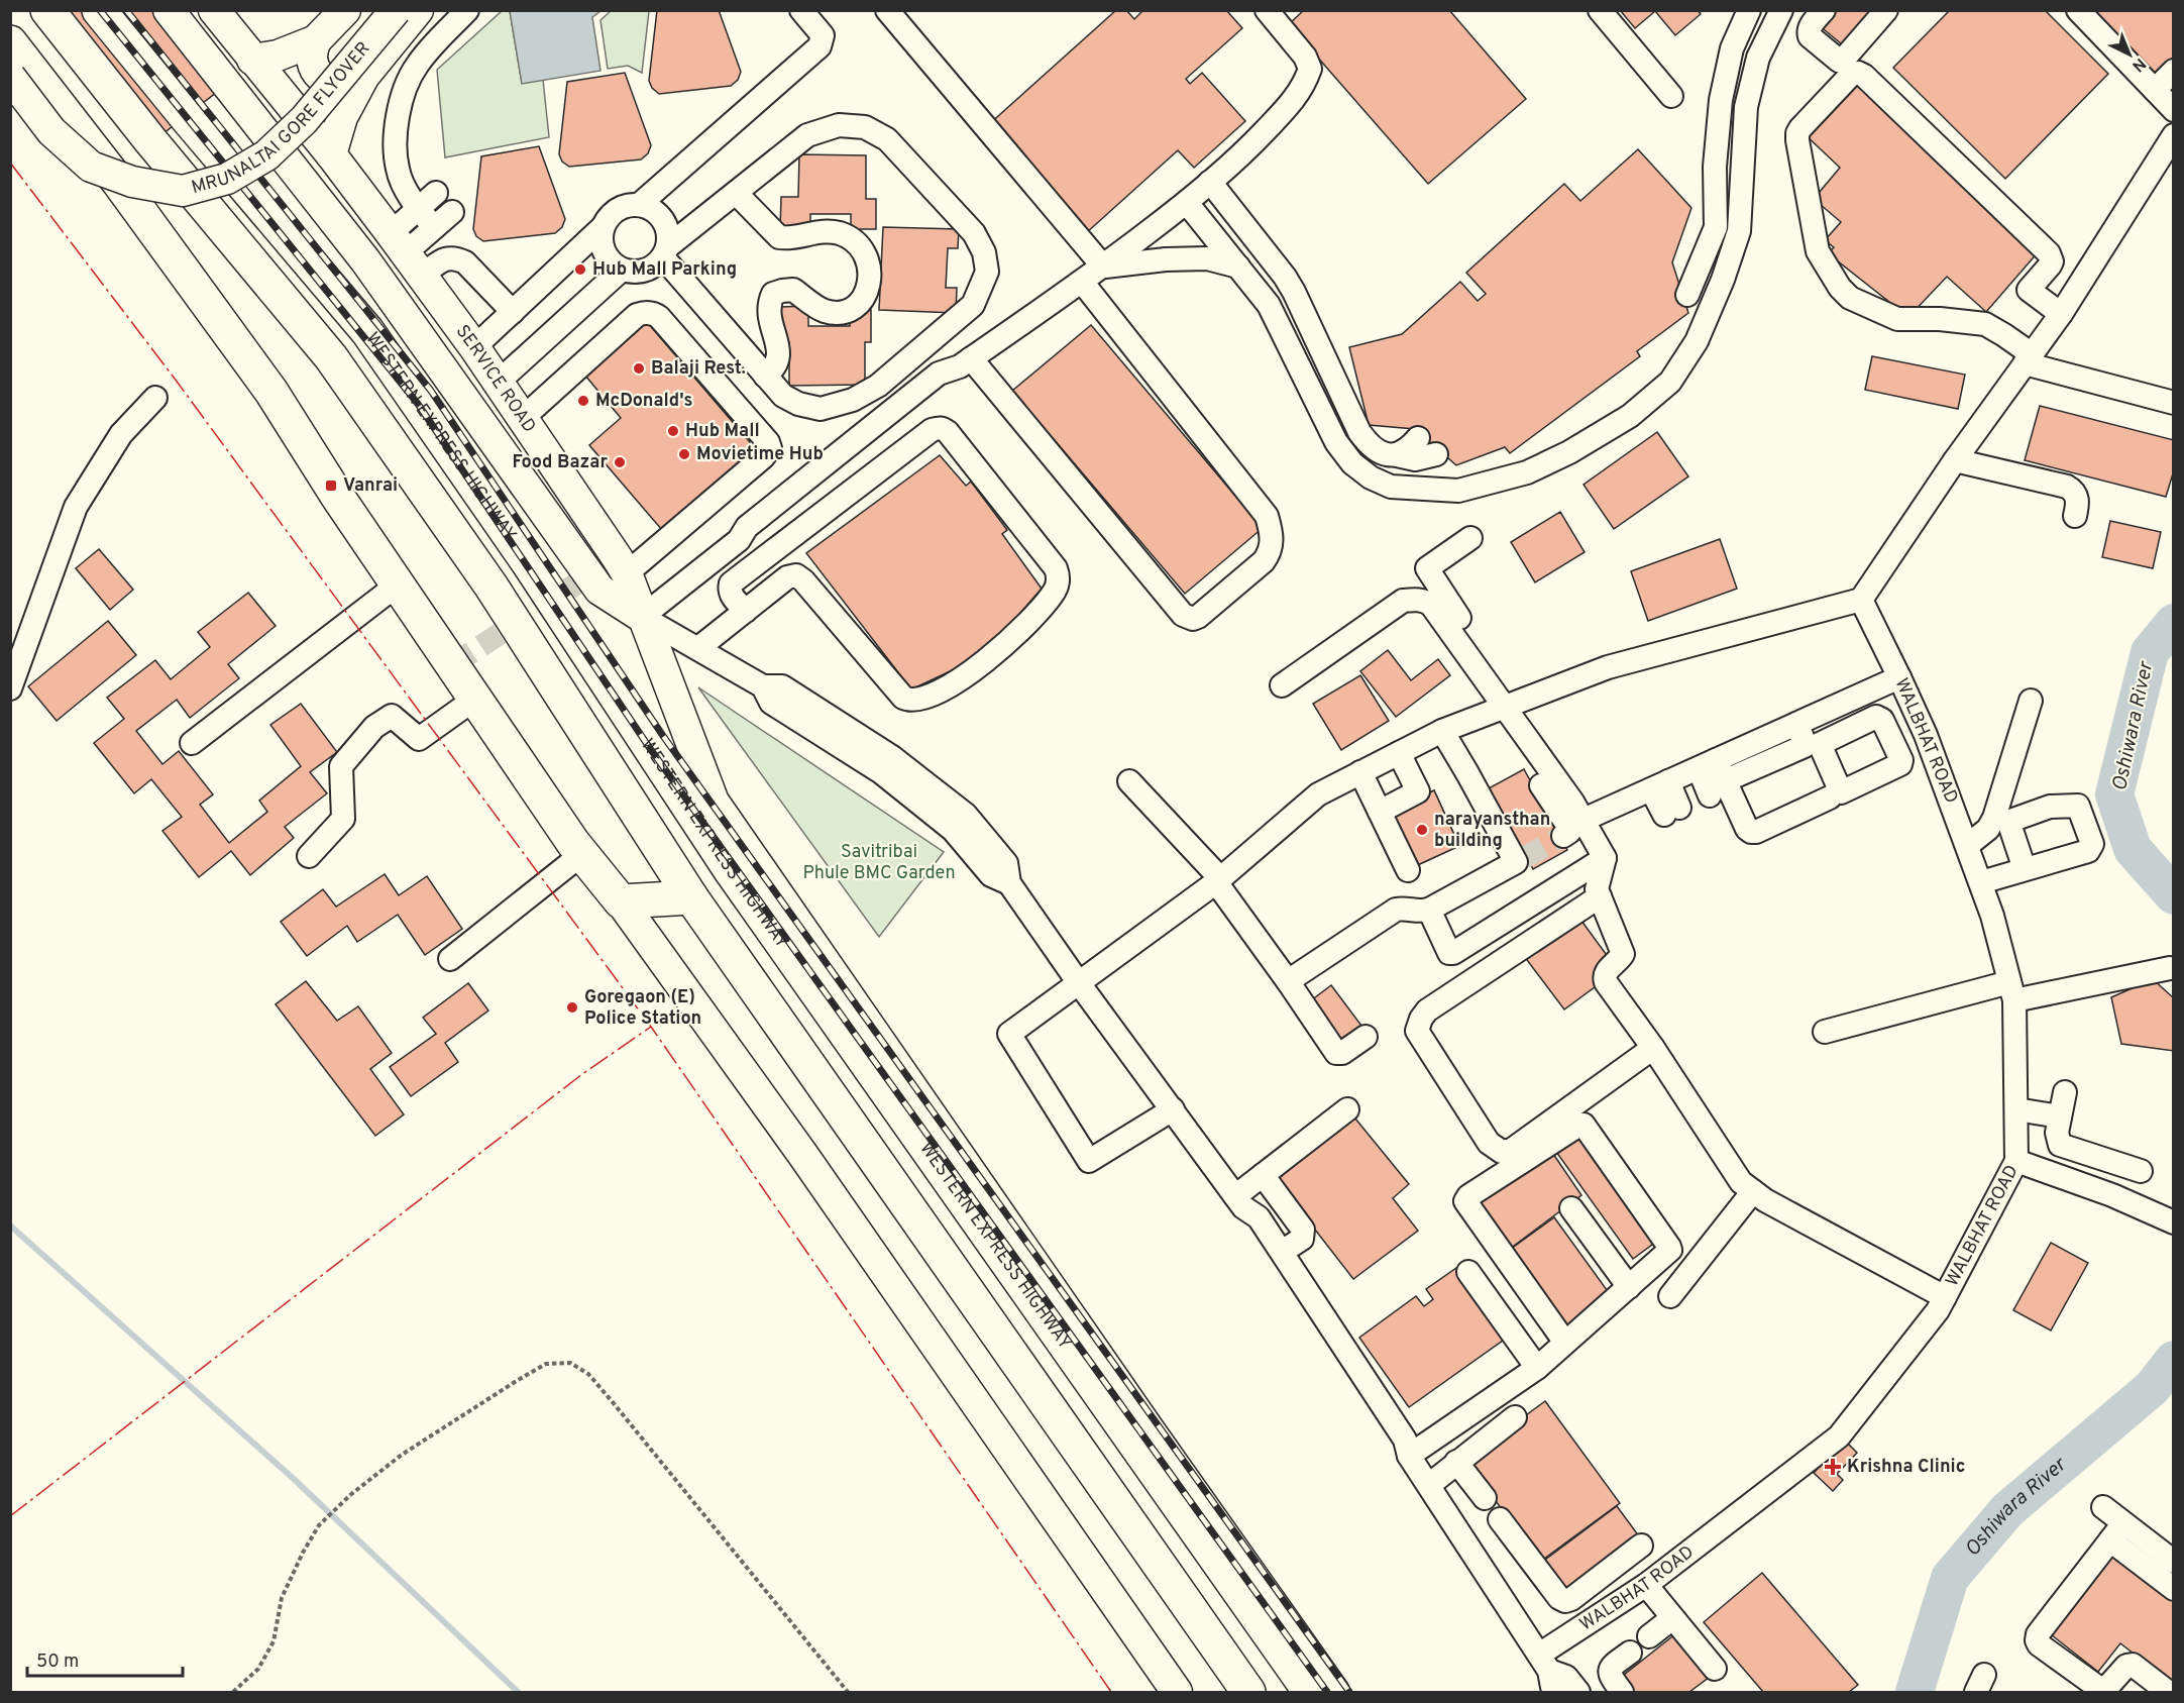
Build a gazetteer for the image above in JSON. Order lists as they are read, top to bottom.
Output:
{
  "streets": {
    "highway": ["WESTERN EXPRESS HIGHWAY"],
    "main road": ["MRUNALTAI GORE FLYOVER", "SERVICE ROAD"],
    "street": ["WALBHAT ROAD"]
  },
  "water": ["Oshiwara River"],
  "parks": ["Savitribai Phule BMC Garden"],
  "places": {
    "other": [
      "Hub Mall Parking",
      "Balaji Rest.",
      "McDonald's",
      "Hub Mall",
      "Movietime Hub",
      "Food Bazar",
      "narayansthan building",
      "Goregaon (E) Police Station"
    ],
    "transit": ["Vanrai"],
    "health": ["Krishna Clinic"]
  },
  "scale_bar": "50 m",
  "north": "bottom right"
}
